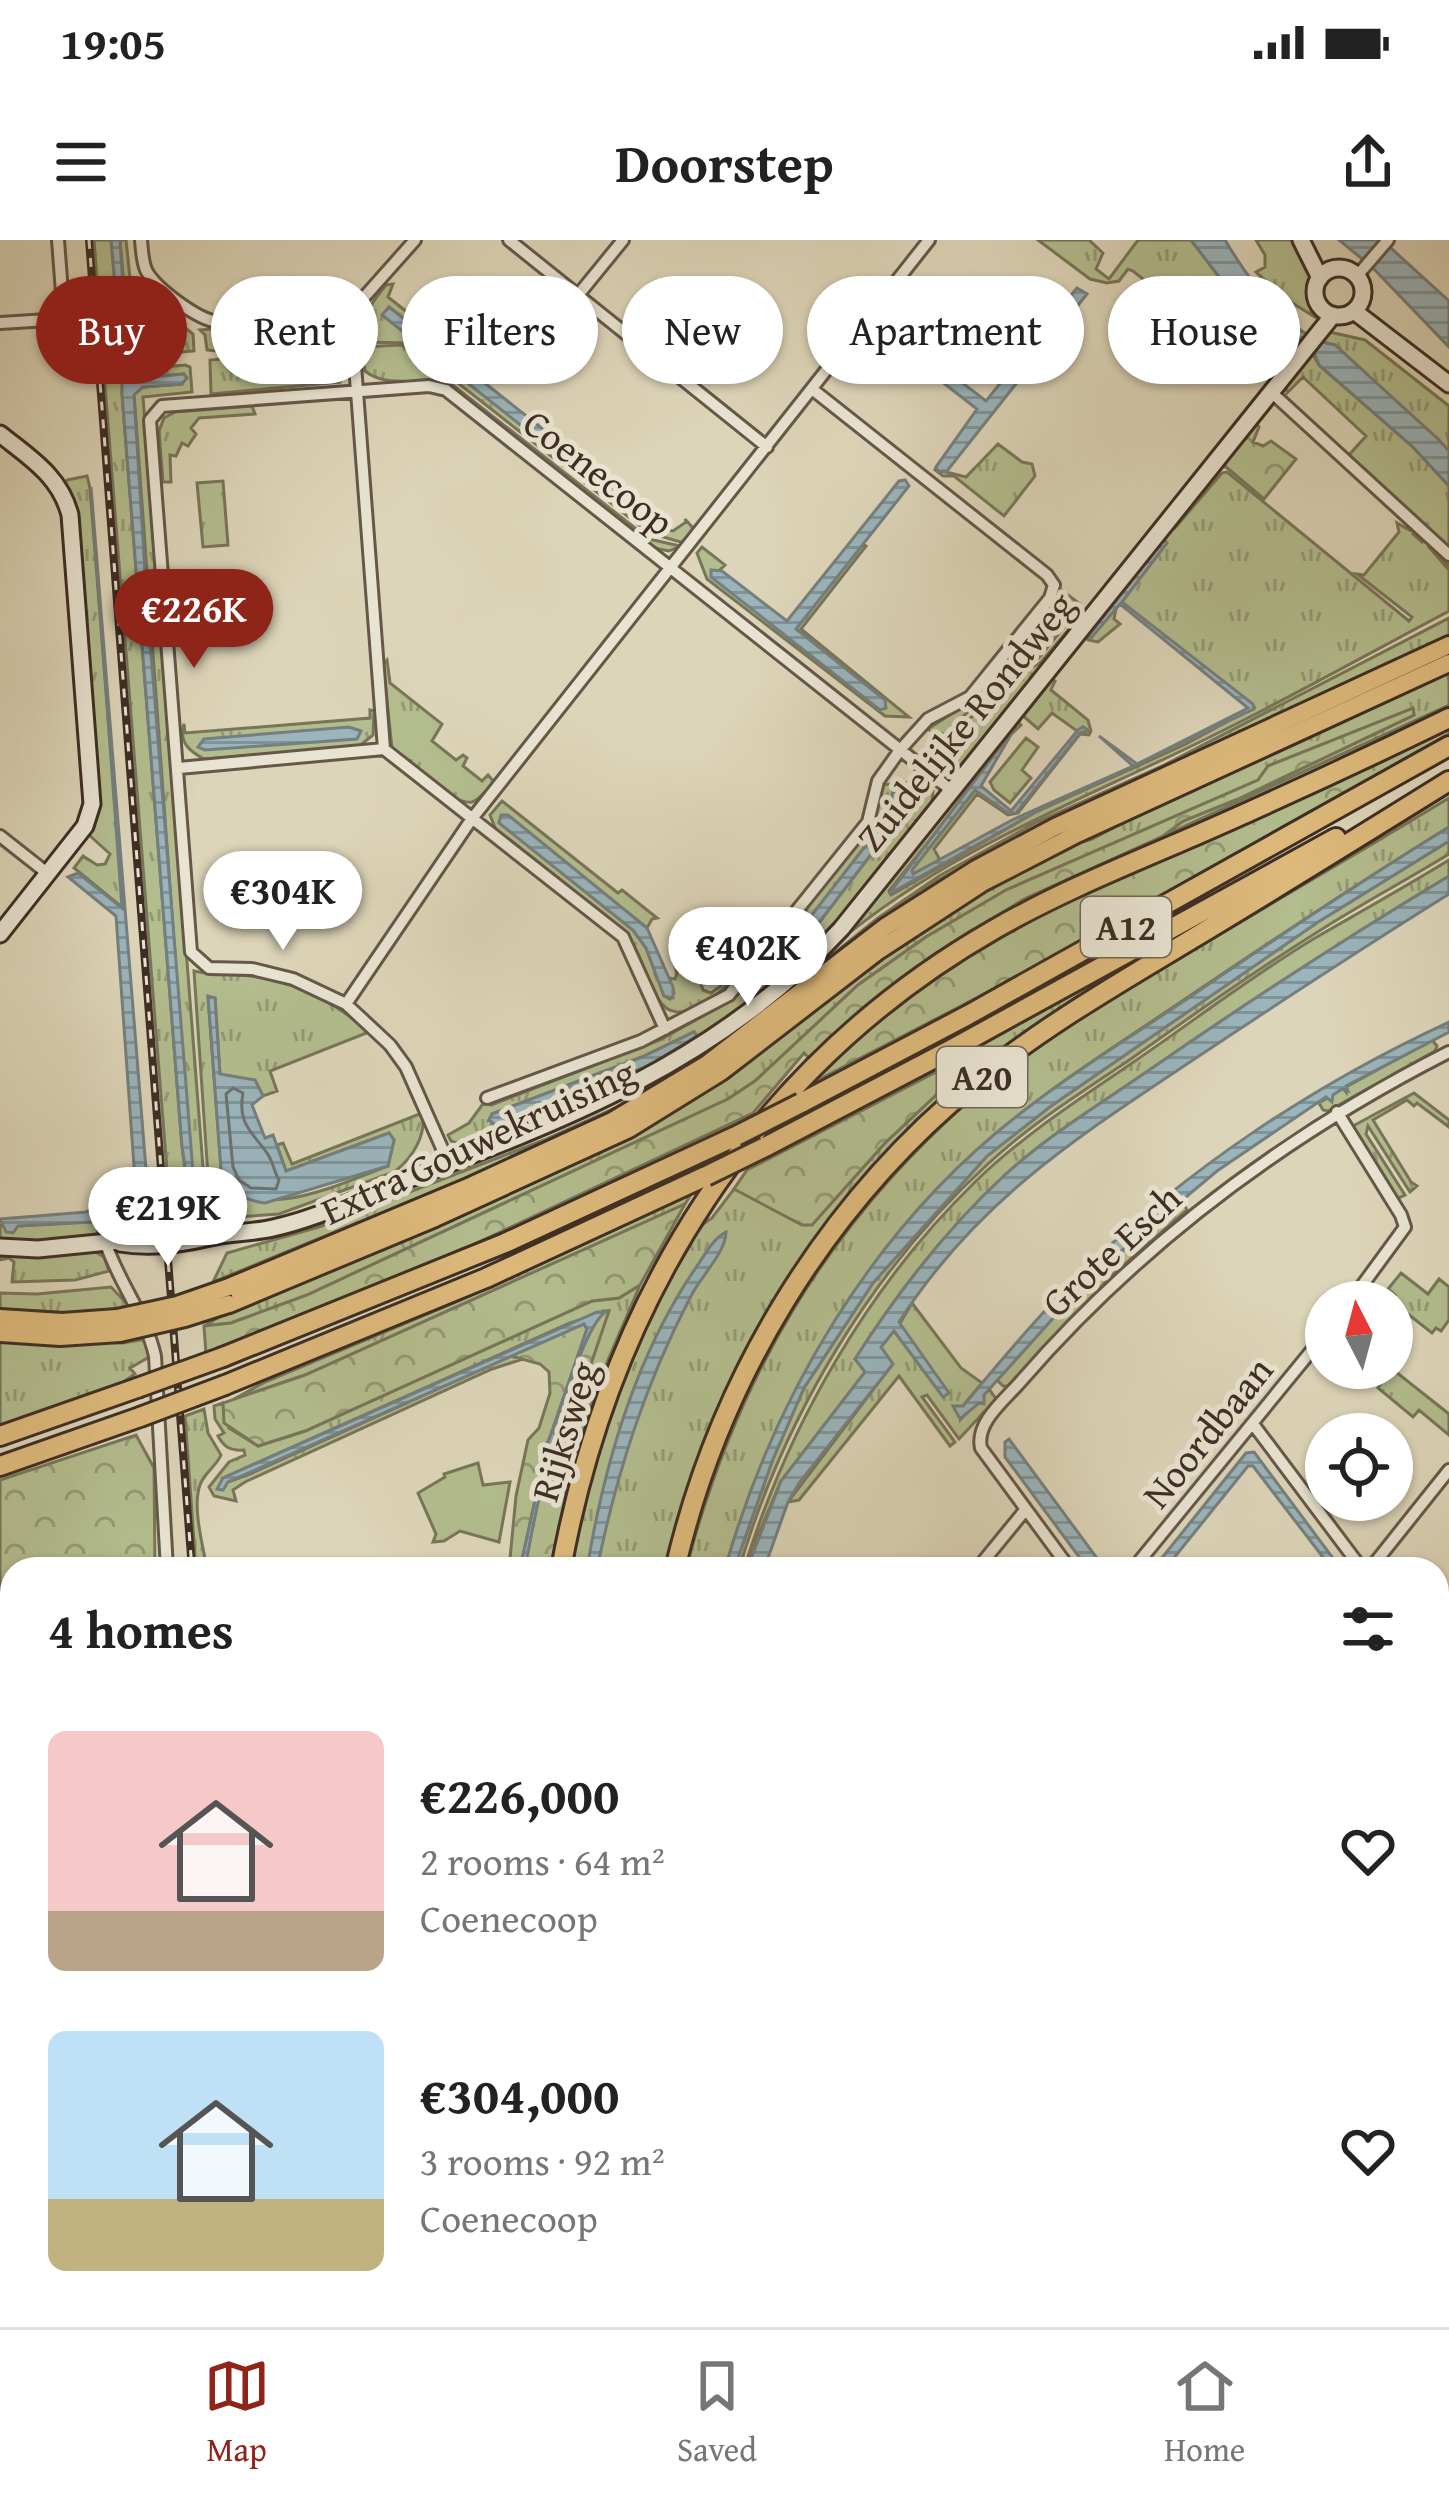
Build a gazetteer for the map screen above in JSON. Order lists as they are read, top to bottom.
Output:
{
  "streets": {
    "highway": ["A12", "A20", "Rijksweg"],
    "main road": ["Zuidelijke Rondweg", "Extra Gouwekruising"],
    "street": ["Coenecoop", "Grote Esch", "Noordbaan"]
  },
  "crossings": [
    ["Coenecoop", "Zuidelijke Rondweg"],
    ["A12", "A20"]
  ],
  "north": "top",
  "page": {
    "status": "19:05",
    "header": "Doorstep",
    "chip": [
      "Buy",
      "Rent",
      "Filters",
      "New",
      "Apartment",
      "House"
    ],
    "price": [
      "€226K",
      "€304K",
      "€402K",
      "€219K"
    ],
    "heading": "4 homes",
    "list": [
      {
        "name": "€226,000",
        "note": "2 rooms · 64 m² · Coenecoop"
      },
      {
        "name": "€304,000",
        "note": "3 rooms · 92 m² · Coenecoop"
      }
    ],
    "tabs": ["Map", "Saved", "Home"]
  }
}
